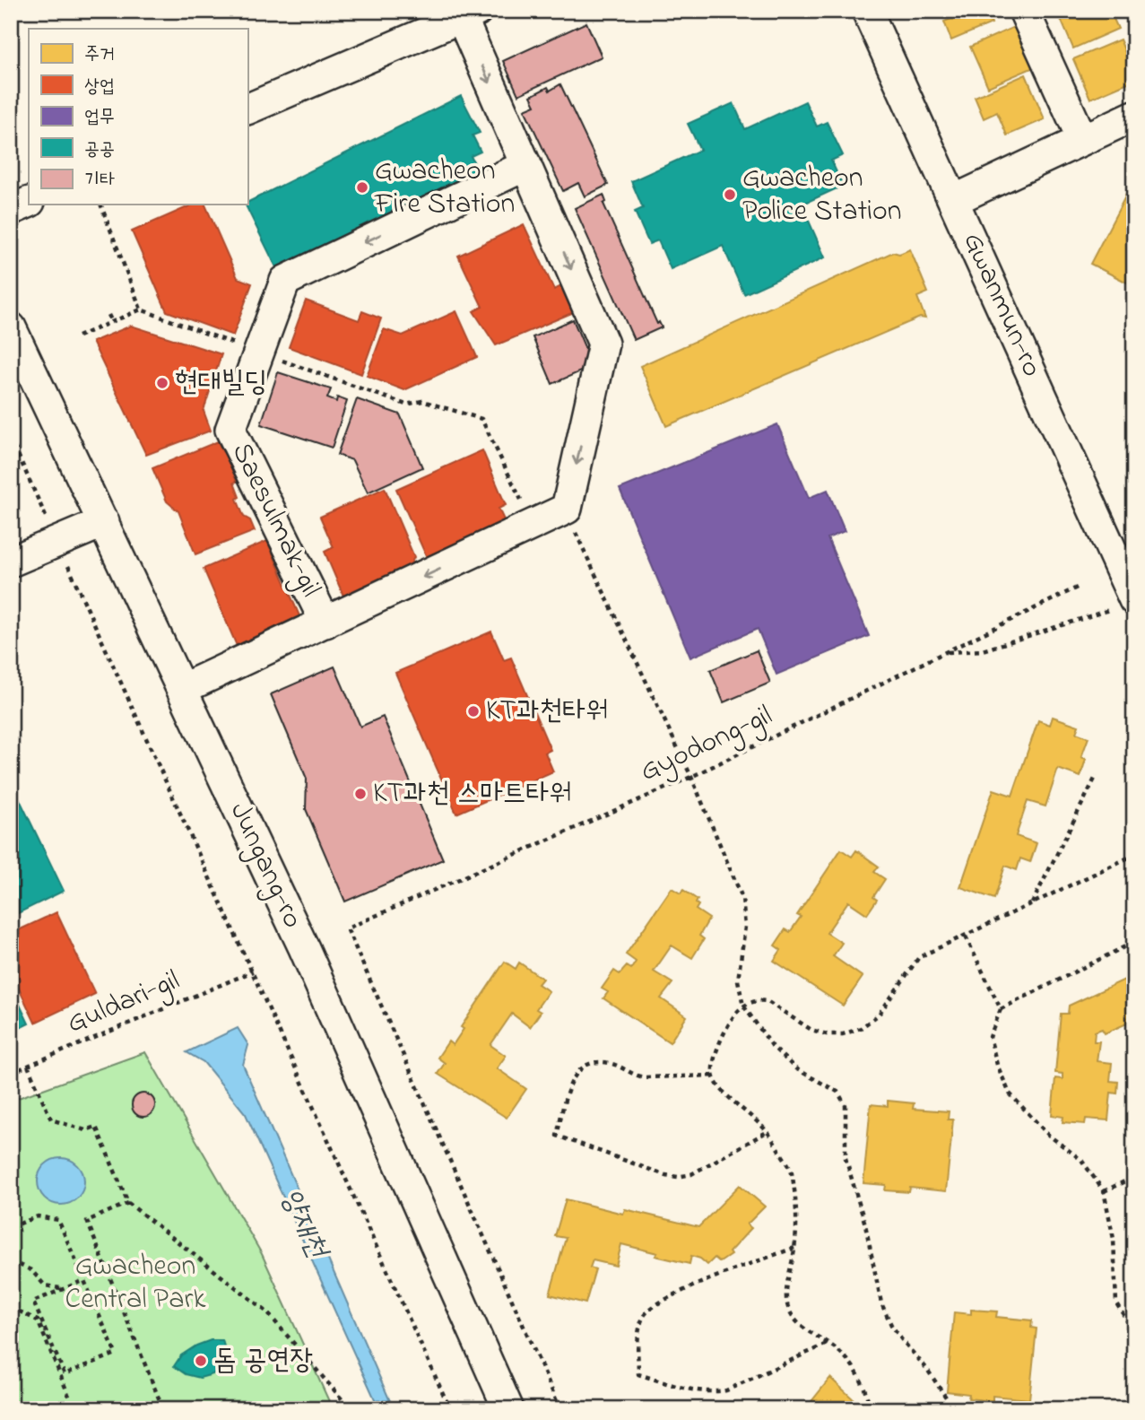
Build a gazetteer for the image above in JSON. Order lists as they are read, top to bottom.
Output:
{
  "streets": {
    "street": ["Gwanmun-ro", "Saesulmak-gil", "Jungang-ro"],
    "path": ["Gyodong-gil", "Guldari-gil"]
  },
  "crossings": [
    ["Saesulmak-gil", "Jungang-ro"]
  ],
  "water": ["양재천"],
  "parks": ["Gwacheon Central Park"],
  "places": [
    "Gwacheon Fire Station",
    "Gwacheon Police Station",
    "현대빌딩",
    "KT과천타워",
    "KT과천 스마트타워",
    "돔 공연장"
  ],
  "legend": [
    "주거",
    "상업",
    "업무",
    "공공",
    "기타"
  ]
}
